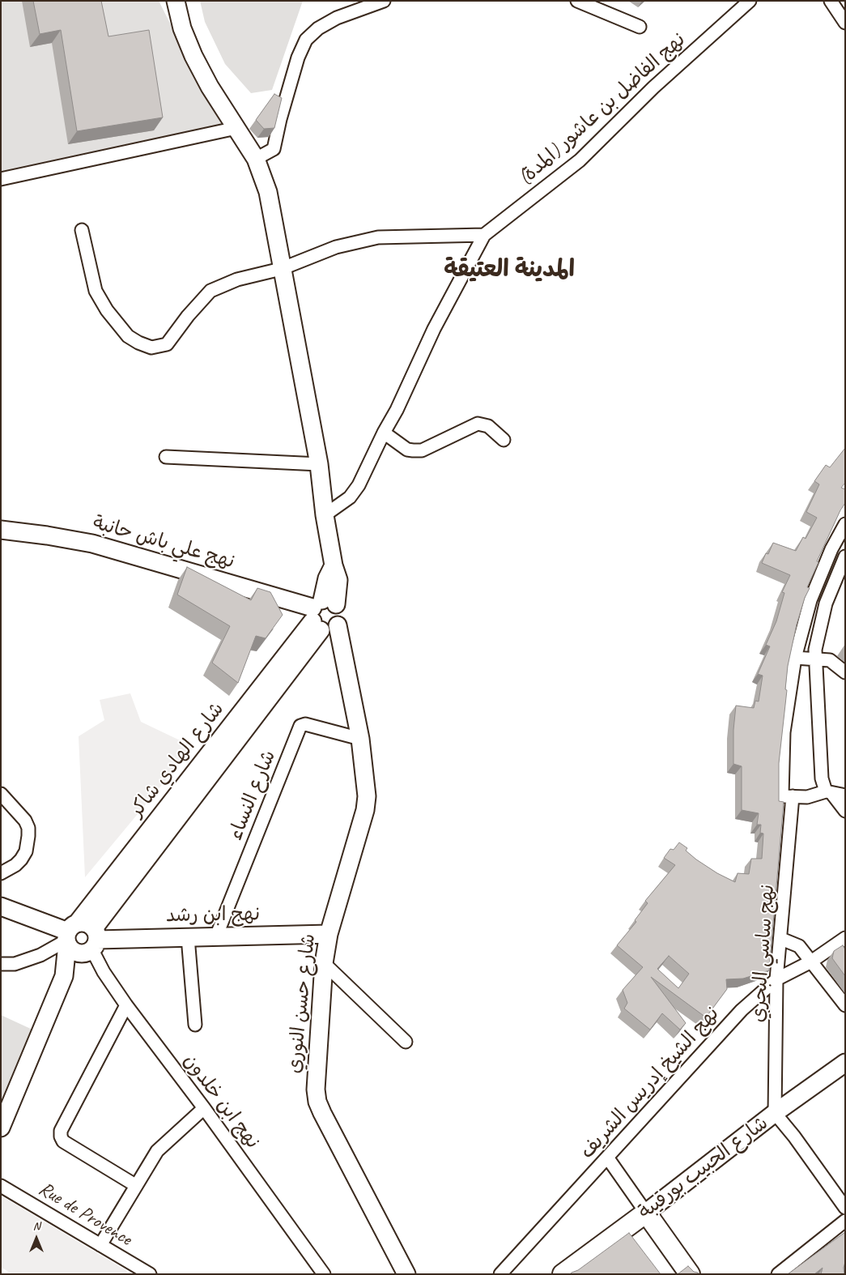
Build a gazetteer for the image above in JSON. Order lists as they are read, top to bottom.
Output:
{
  "streets": {
    "main road": ["شارع الحبيب بورقيبة"],
    "street": [
      "نهج الفاضل بن عاشور (المدة)",
      "نهج علي باش حانبة",
      "شارع الهادي شاكر",
      "شارع النساء",
      "نهج ابن رشد",
      "نهج ساسي البحري",
      "شارع حسن النوري",
      "نهج الشيخ إدريس الشريف",
      "نهج ابن خلدون",
      "Rue de Provence"
    ]
  },
  "crossings": [
    ["نهج علي باش حانبة", "شارع الهادي شاكر"],
    ["نهج علي باش حانبة", "شارع حسن النوري"],
    ["شارع الهادي شاكر", "نهج ابن رشد"],
    ["شارع الهادي شاكر", "شارع حسن النوري"],
    ["شارع الهادي شاكر", "نهج ابن خلدون"],
    ["شارع النساء", "نهج ابن رشد"],
    ["شارع النساء", "شارع حسن النوري"],
    ["نهج ابن رشد", "شارع حسن النوري"],
    ["نهج ابن رشد", "نهج ابن خلدون"],
    ["نهج ساسي البحري", "نهج الشيخ إدريس الشريف"],
    ["نهج ساسي البحري", "شارع الحبيب بورقيبة"]
  ],
  "districts": ["المدينة العتيقة"],
  "north": "top"
}
